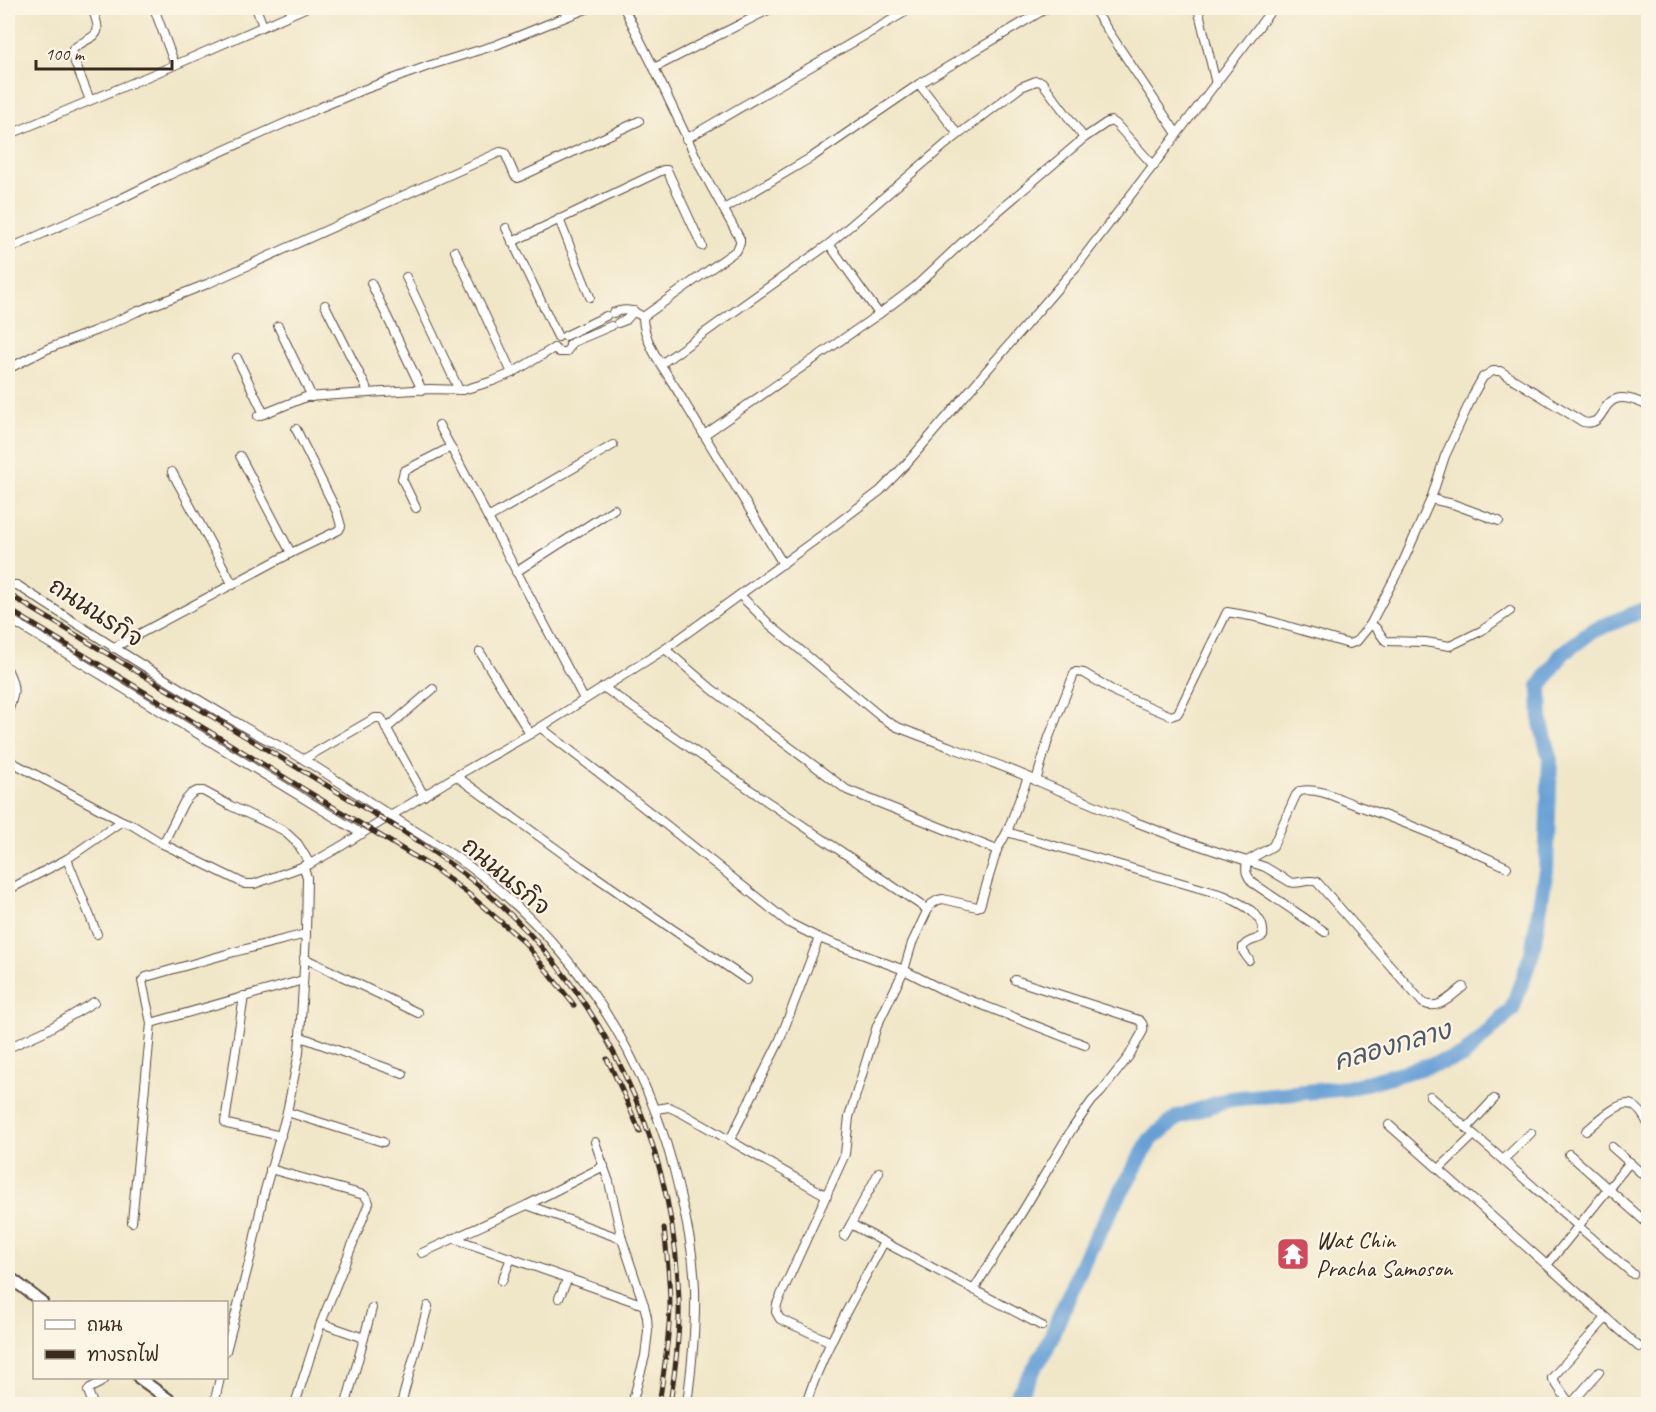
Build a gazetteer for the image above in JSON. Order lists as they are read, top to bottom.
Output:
{
  "streets": {
    "street": ["ถนนนรกิจ"]
  },
  "water": ["คลองกลาง"],
  "places": {
    "temple": ["Wat Chin Pracha Samoson"]
  },
  "legend": ["ถนน", "ทางรถไฟ"],
  "scale_bar": "100 m"
}
